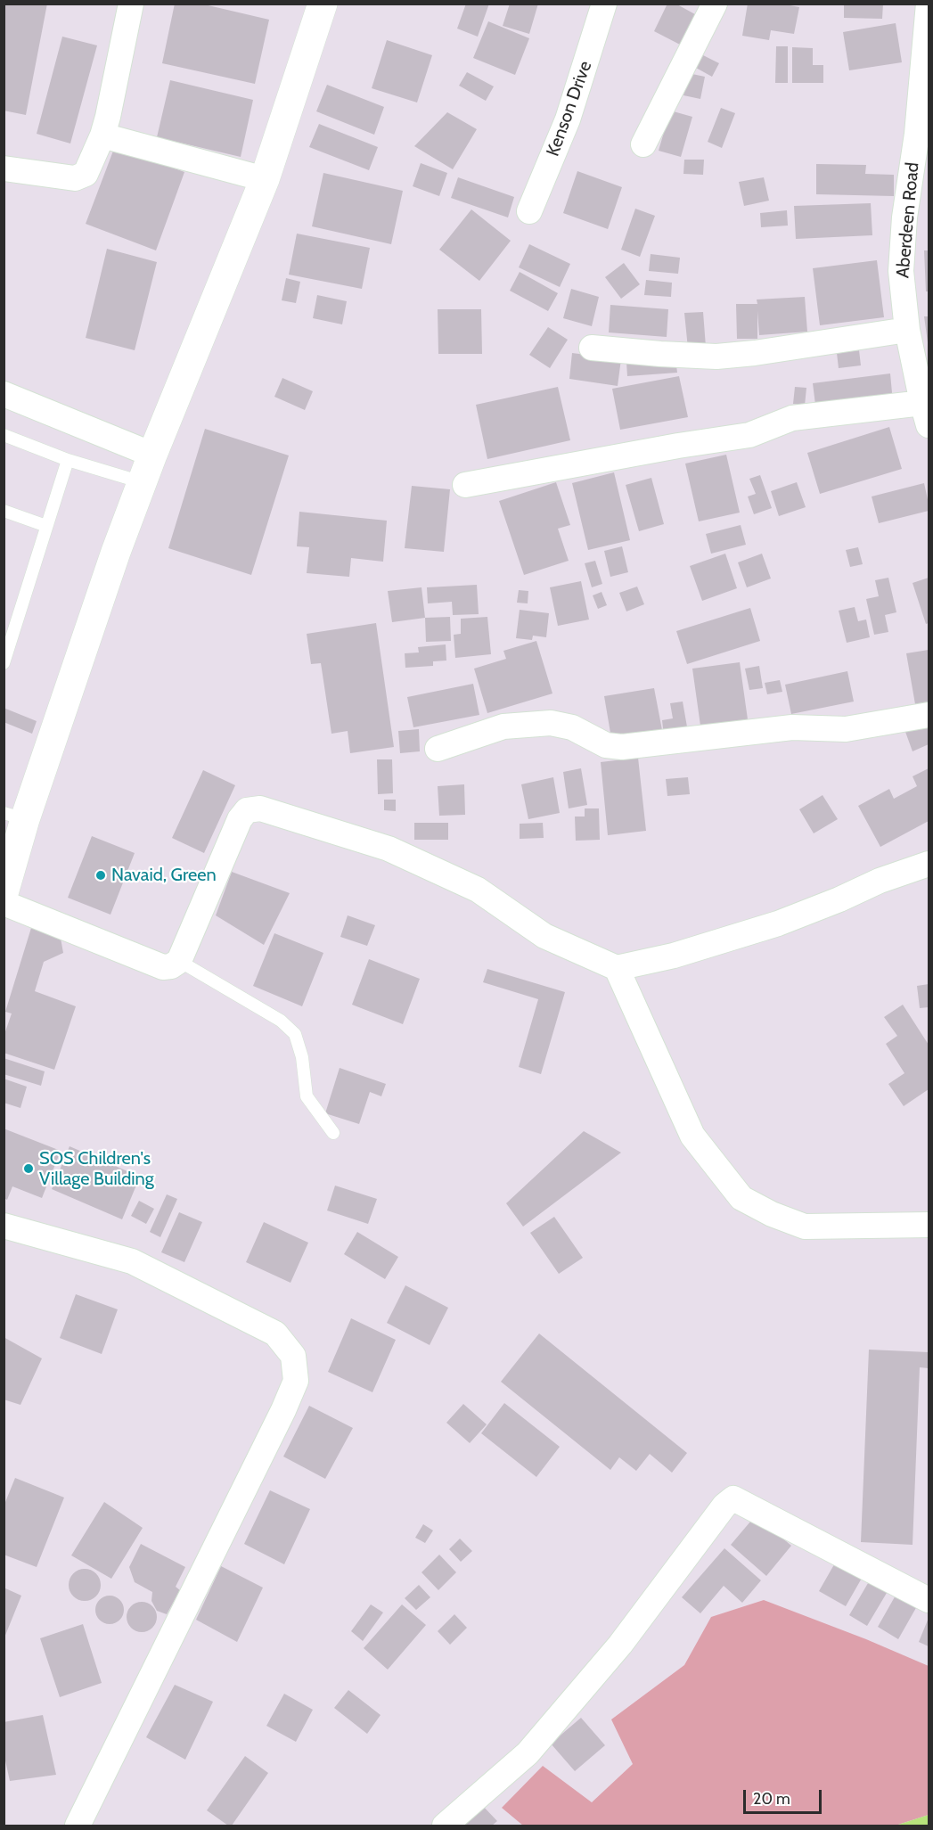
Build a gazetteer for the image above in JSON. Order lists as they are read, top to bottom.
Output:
{
  "streets": {
    "street": ["Kenson Drive", "Aberdeen Road"]
  },
  "places": ["Navaid, Green", "SOS Children's Village Building"],
  "scale_bar": "20 m"
}
